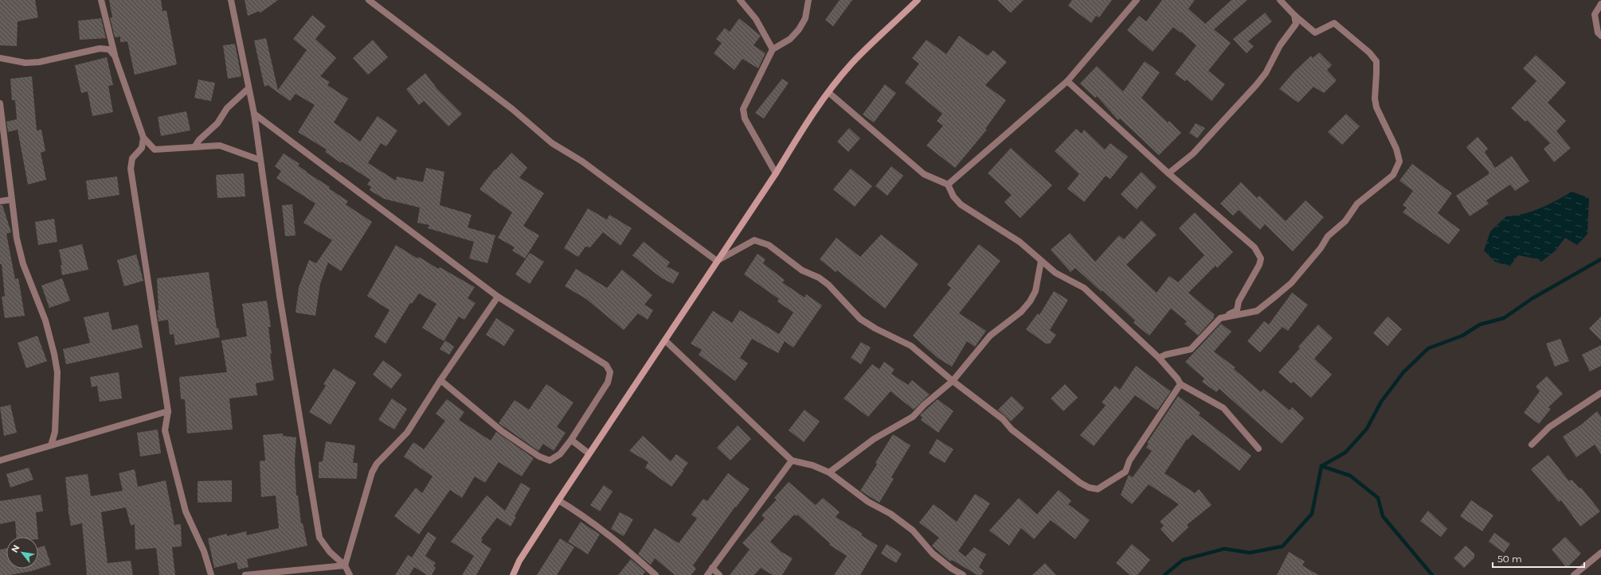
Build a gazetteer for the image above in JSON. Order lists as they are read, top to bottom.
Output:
{
  "scale_bar": "50 m",
  "north": "top left"
}
